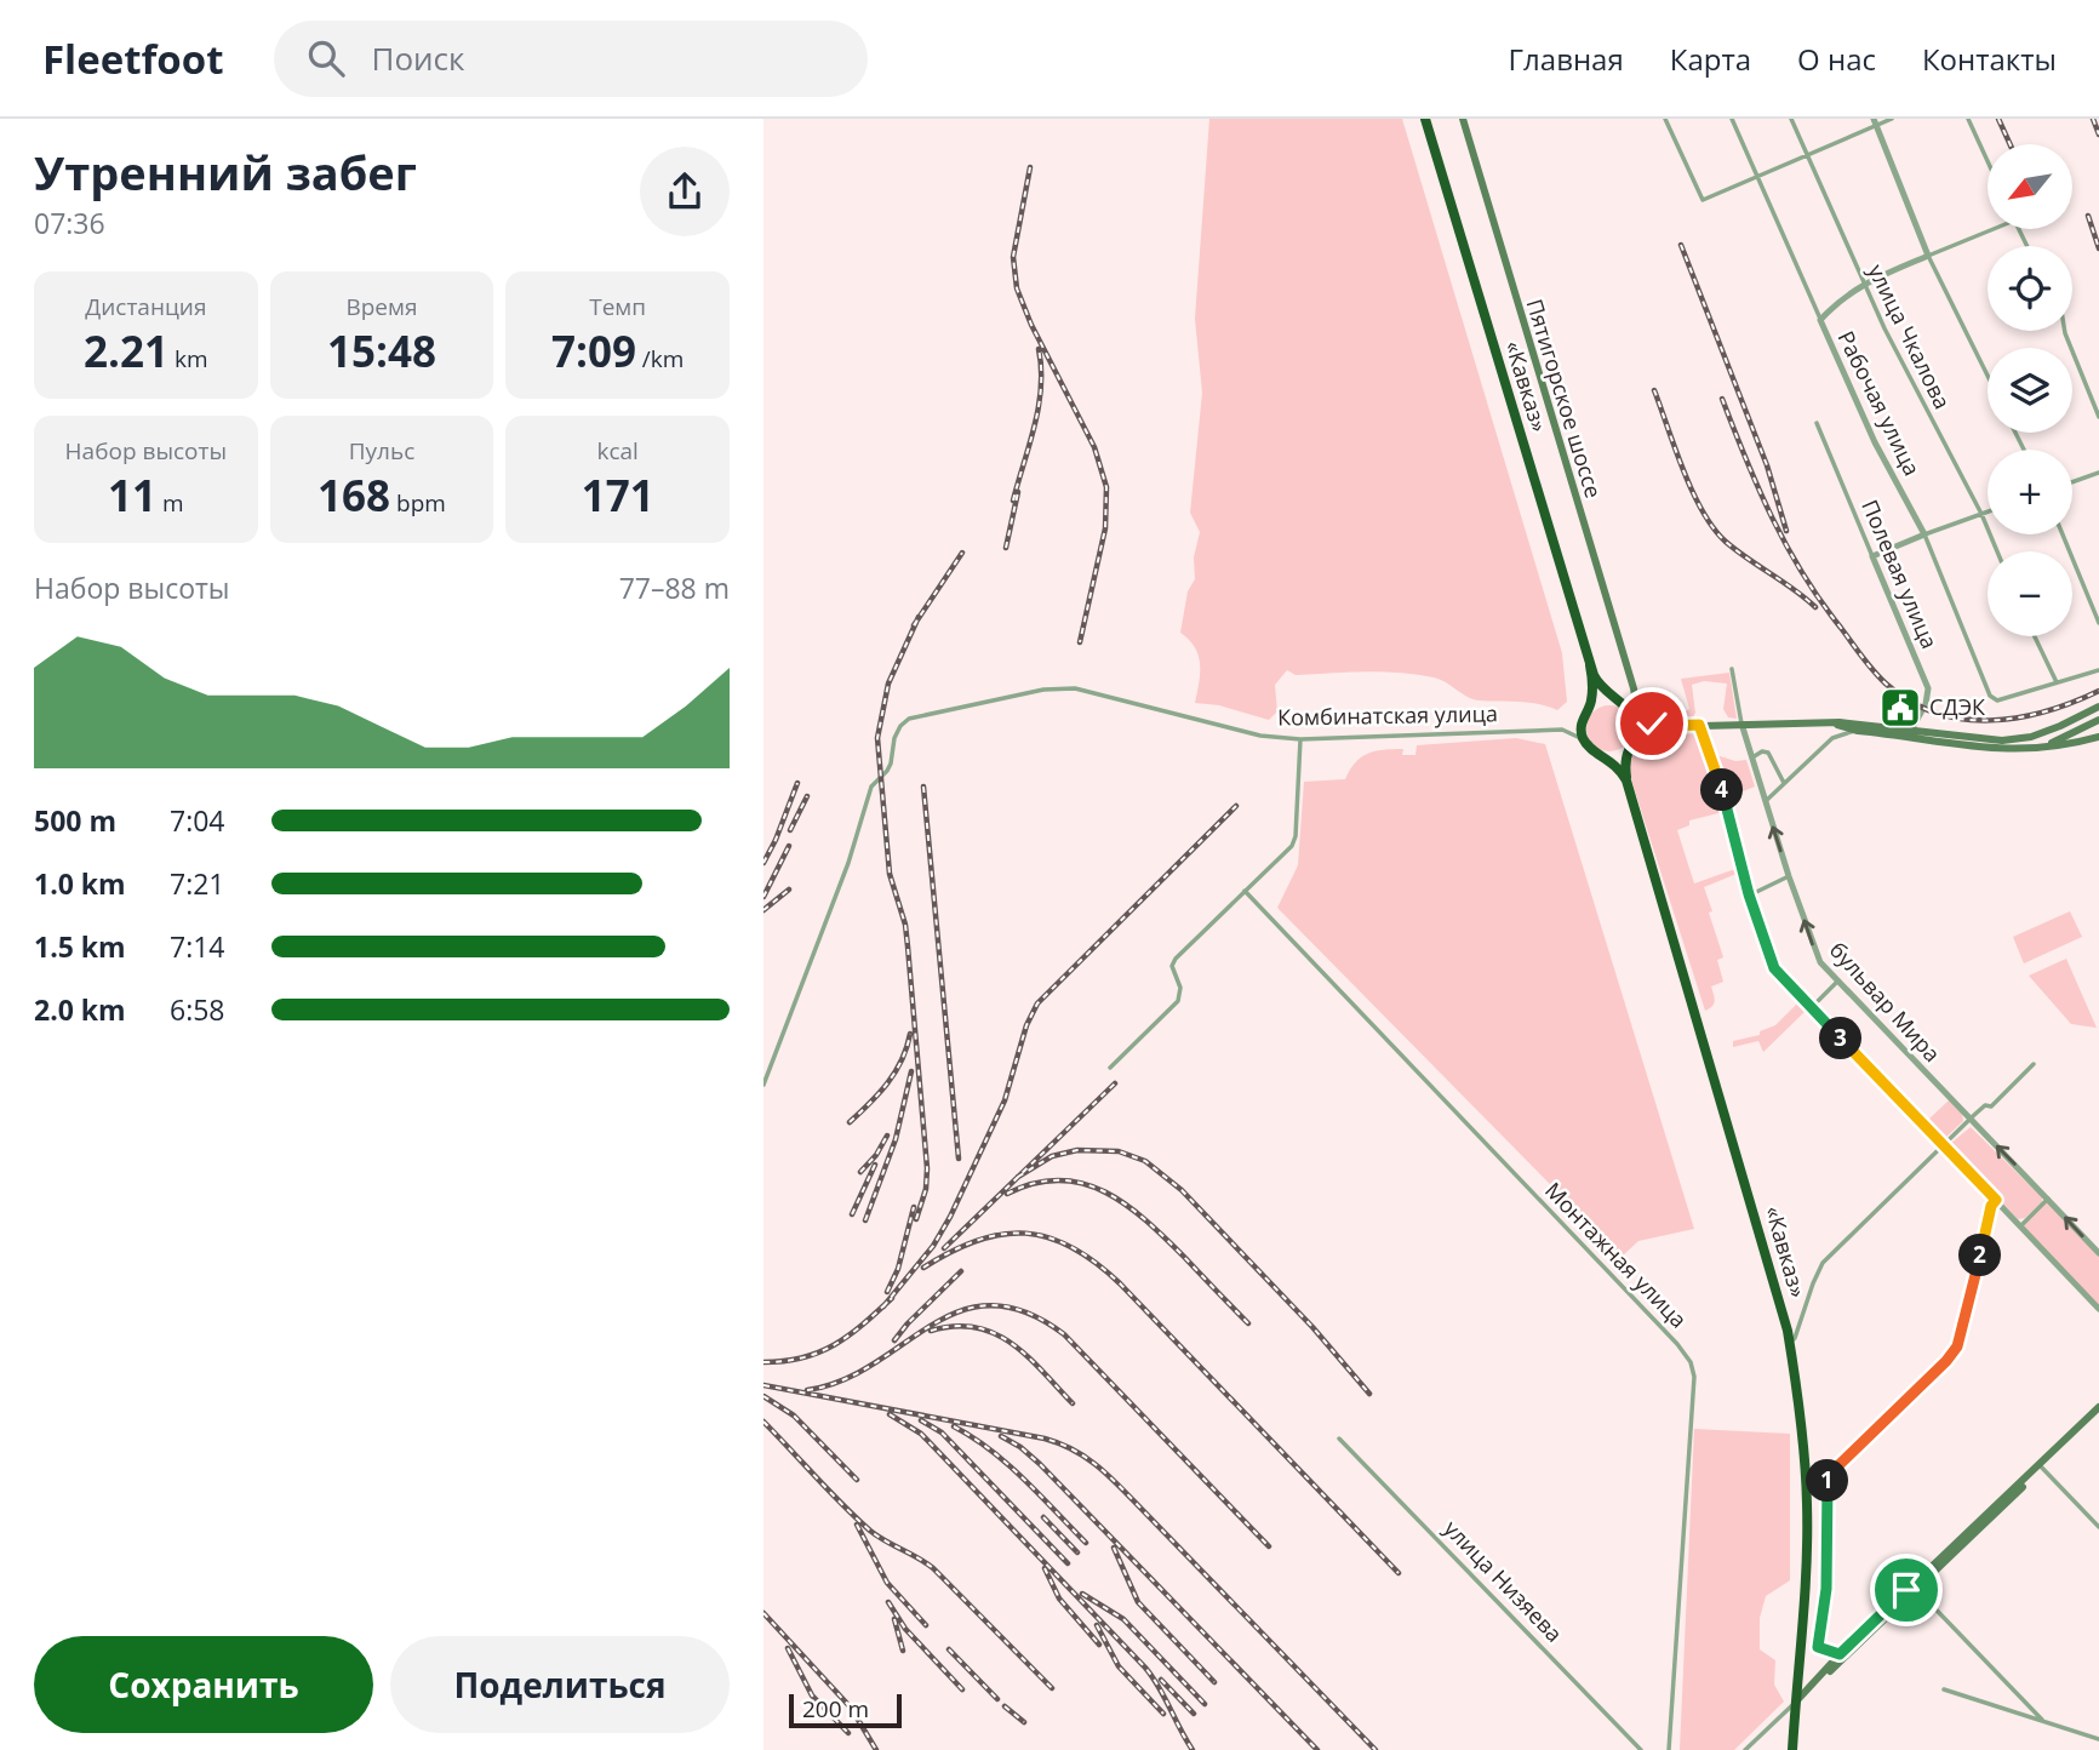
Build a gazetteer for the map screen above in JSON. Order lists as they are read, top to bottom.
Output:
{
  "streets": {
    "highway": ["«Кавказ»"],
    "main road": ["Пятигорское шоссе"],
    "street": [
      "улица Чкалова",
      "Рабочая улица",
      "Полевая улица",
      "Комбинатская улица",
      "бульвар Мира",
      "Монтажная улица",
      "улица Низяева"
    ]
  },
  "crossings": [
    ["«Кавказ»", "Пятигорское шоссе"],
    ["«Кавказ»", "Комбинатская улица"],
    ["Пятигорское шоссе", "Комбинатская улица"]
  ],
  "places": {
    "public building": ["СДЭК"]
  },
  "scale_bar": "200 m",
  "north": "bottom left",
  "page": {
    "header": "Fleetfoot",
    "search": "Поиск",
    "nav": [
      "Главная",
      "Карта",
      "О нас",
      "Контакты"
    ],
    "heading": ["Утренний забег", "07:36"],
    "map_buttons": ["+", "−"],
    "stats": [
      ["Дистанция", "2.21 km"],
      ["Время", "15:48"],
      ["Темп", "7:09 /km"],
      ["Набор высоты", "11 m"],
      ["Пульс", "168 bpm"],
      ["kcal", "171"]
    ],
    "chart": ["Набор высоты", "77–88 m"],
    "pins": [
      "4",
      "3",
      "2",
      "1"
    ],
    "list": [
      {
        "name": "500 m",
        "note": "7:04"
      },
      {
        "name": "1.0 km",
        "note": "7:21"
      },
      {
        "name": "1.5 km",
        "note": "7:14"
      },
      {
        "name": "2.0 km",
        "note": "6:58"
      }
    ],
    "buttons": ["Сохранить", "Поделиться"],
    "scale": "200 m"
  }
}
